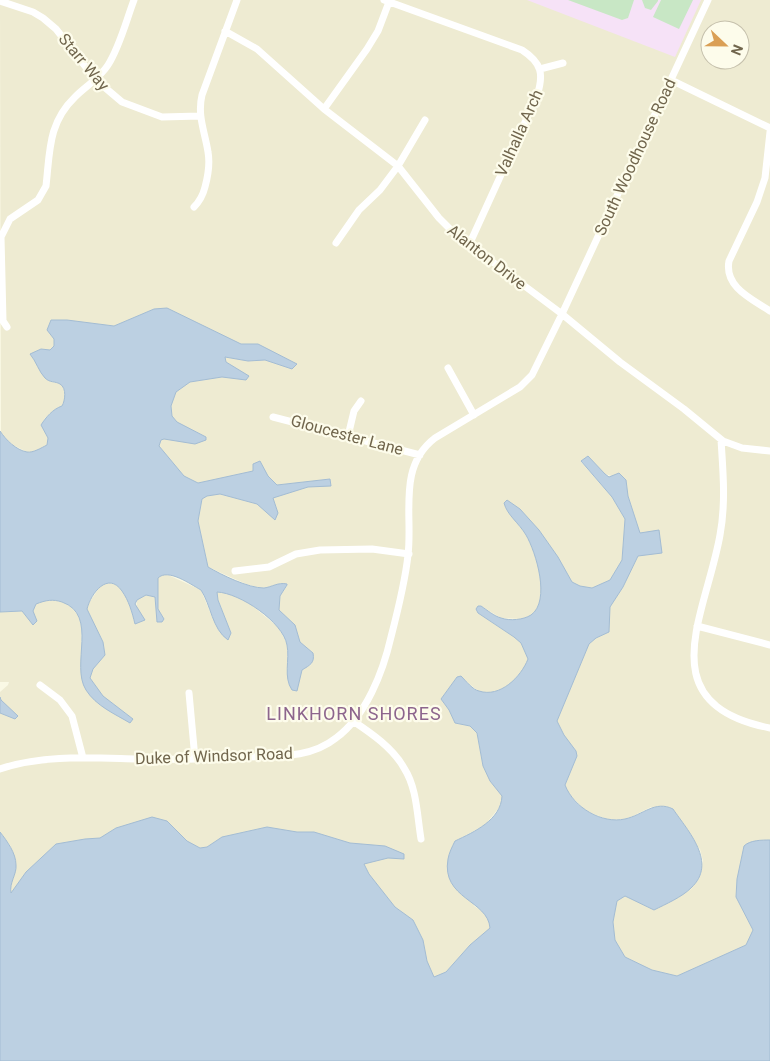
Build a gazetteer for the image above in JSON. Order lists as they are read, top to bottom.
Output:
{
  "streets": {
    "street": [
      "Starr Way",
      "Valhalla Arch",
      "South Woodhouse Road",
      "Alanton Drive",
      "Gloucester Lane",
      "Duke of Windsor Road"
    ]
  },
  "crossings": [
    ["Valhalla Arch", "Alanton Drive"],
    ["South Woodhouse Road", "Alanton Drive"],
    ["South Woodhouse Road", "Duke of Windsor Road"],
    ["Alanton Drive", "Duke of Windsor Road"],
    ["Gloucester Lane", "Duke of Windsor Road"]
  ],
  "districts": ["LINKHORN SHORES"],
  "north": "right"
}
